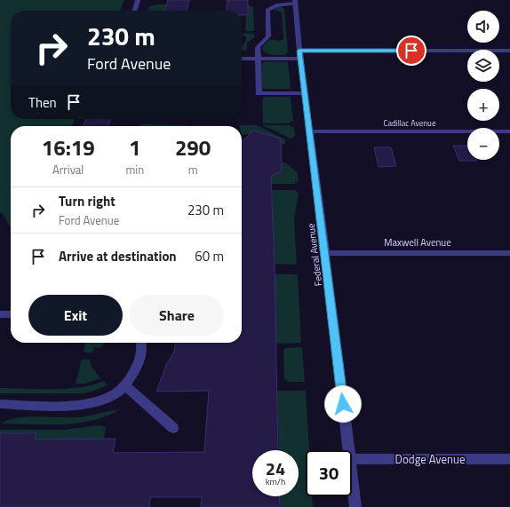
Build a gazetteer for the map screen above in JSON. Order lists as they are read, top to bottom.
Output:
{
  "streets": {
    "street": [
      "Cadillac Avenue",
      "Maxwell Avenue",
      "Federal Avenue",
      "Dodge Avenue"
    ]
  },
  "crossings": [
    ["Cadillac Avenue", "Federal Avenue"],
    ["Maxwell Avenue", "Federal Avenue"]
  ],
  "page": {
    "map_buttons": ["+", "−"],
    "turn": ["230 m", "Ford Avenue"],
    "then": "Then",
    "eta": [
      "16:19",
      "Arrival",
      "1",
      "min",
      "290",
      "m"
    ],
    "list": [
      {
        "name": "Turn right",
        "note": "Ford Avenue",
        "value": "230 m"
      },
      {
        "name": "Arrive at destination",
        "value": "60 m"
      }
    ],
    "buttons": ["Exit", "Share"],
    "speed": "24 km/h",
    "limit": "30"
  }
}
